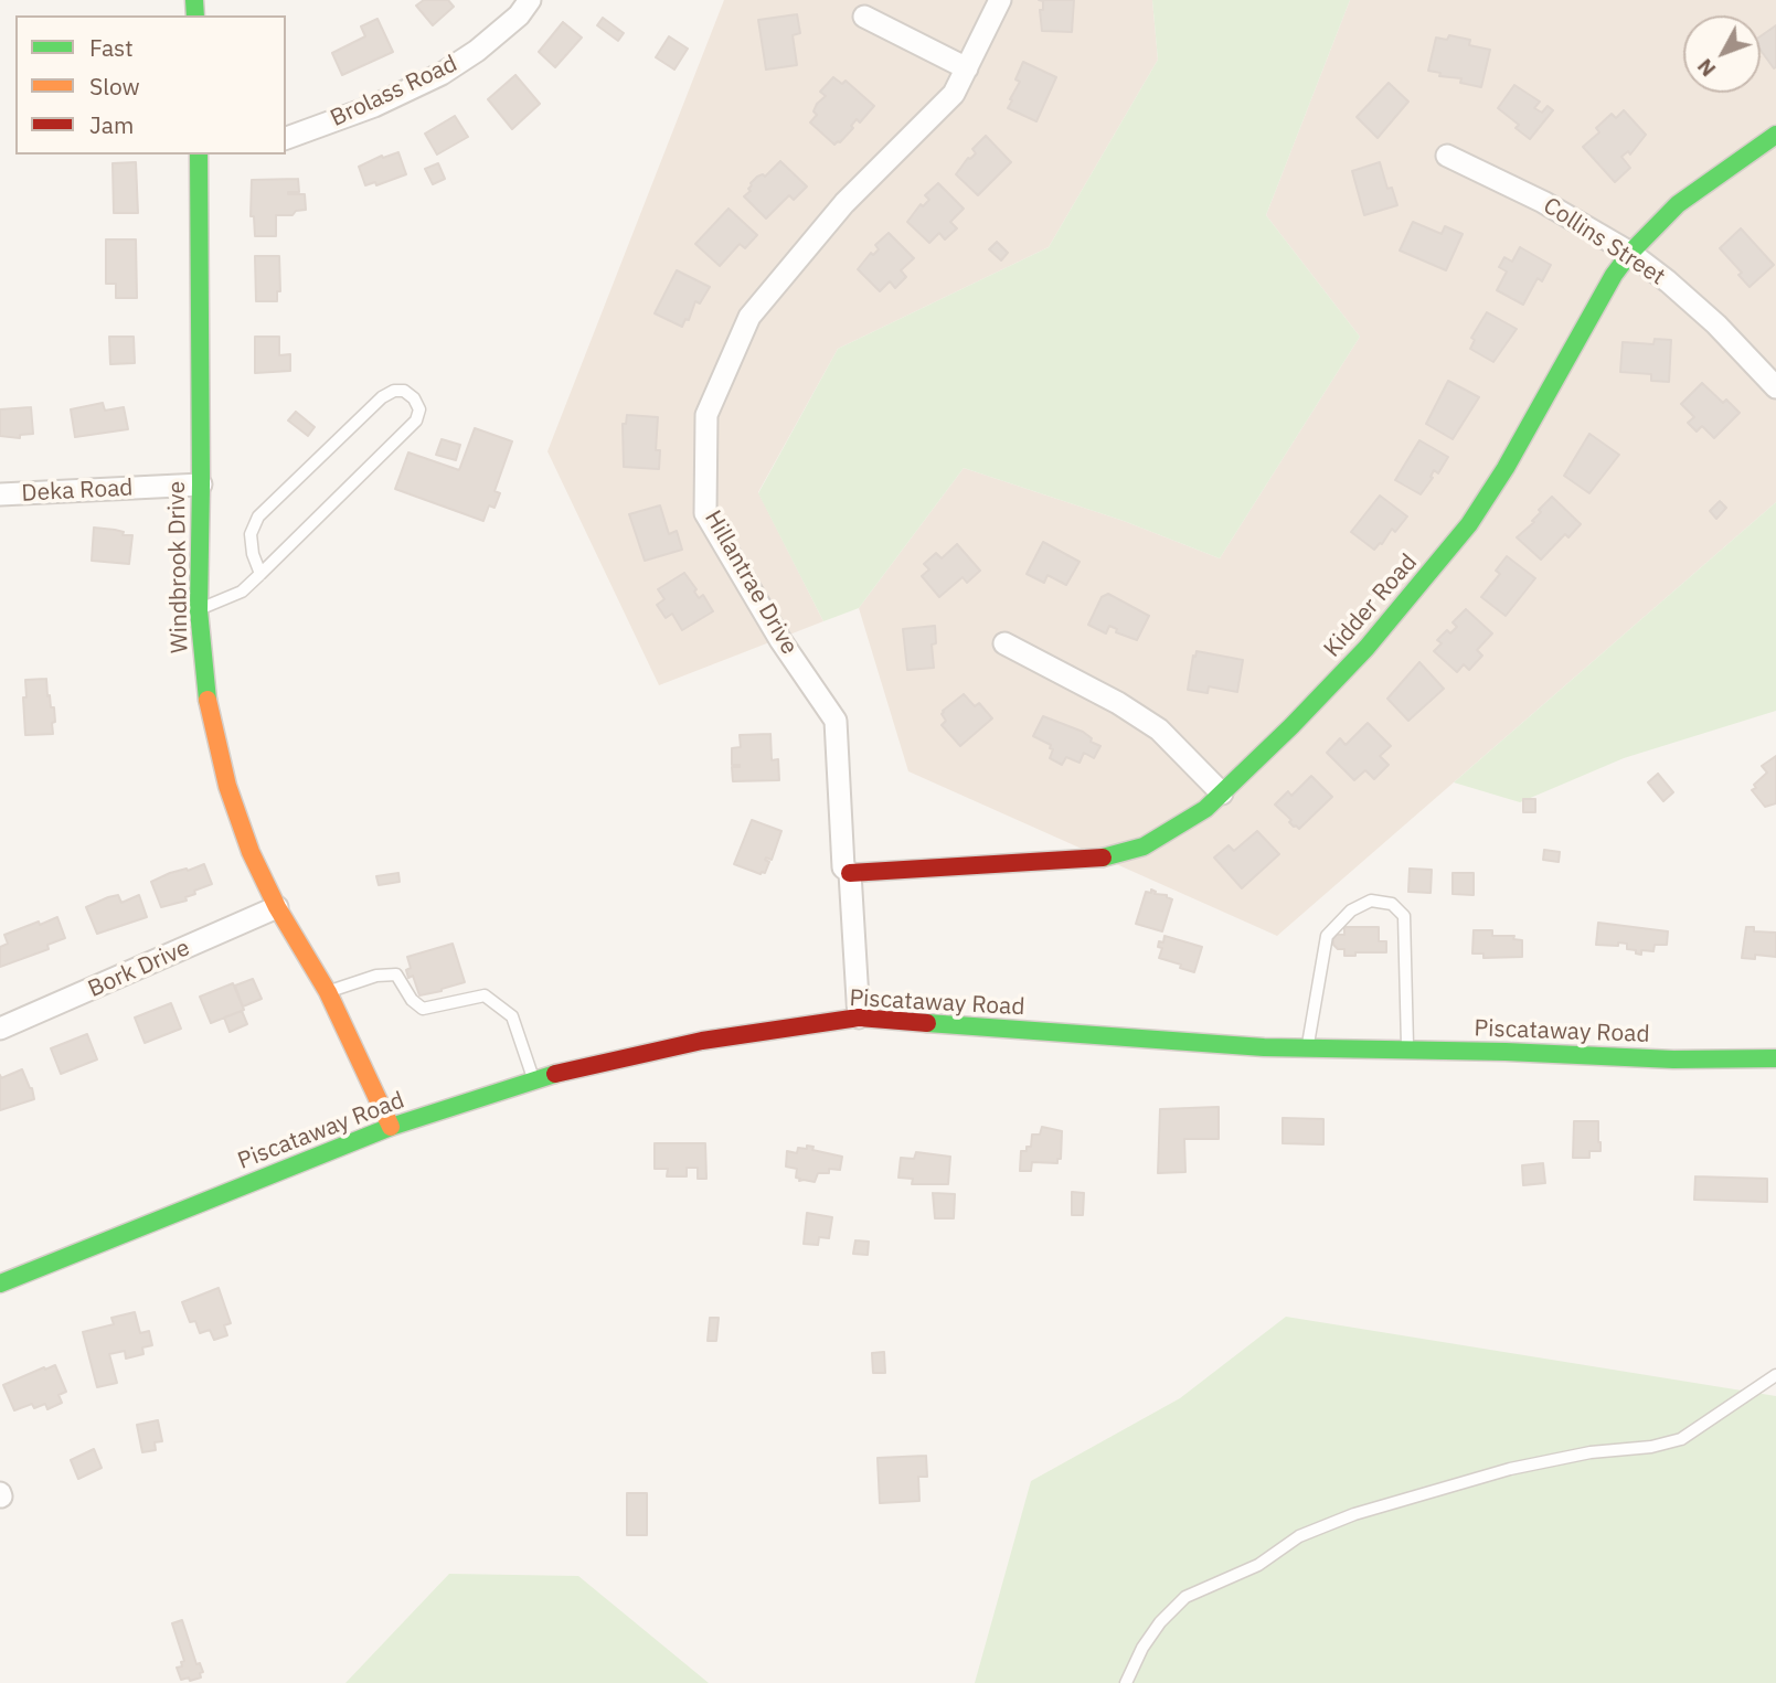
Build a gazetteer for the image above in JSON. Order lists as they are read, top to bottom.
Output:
{
  "streets": {
    "street": [
      "Brolass Road",
      "Collins Street",
      "Deka Road",
      "Windbrook Drive",
      "Hillantrae Drive",
      "Kidder Road",
      "Bork Drive",
      "Piscataway Road"
    ]
  },
  "crossings": [
    ["Collins Street", "Kidder Road"],
    ["Deka Road", "Windbrook Drive"],
    ["Windbrook Drive", "Bork Drive"],
    ["Windbrook Drive", "Piscataway Road"],
    ["Hillantrae Drive", "Kidder Road"],
    ["Hillantrae Drive", "Piscataway Road"]
  ],
  "legend": ["Fast", "Slow", "Jam"],
  "north": "bottom left"
}
